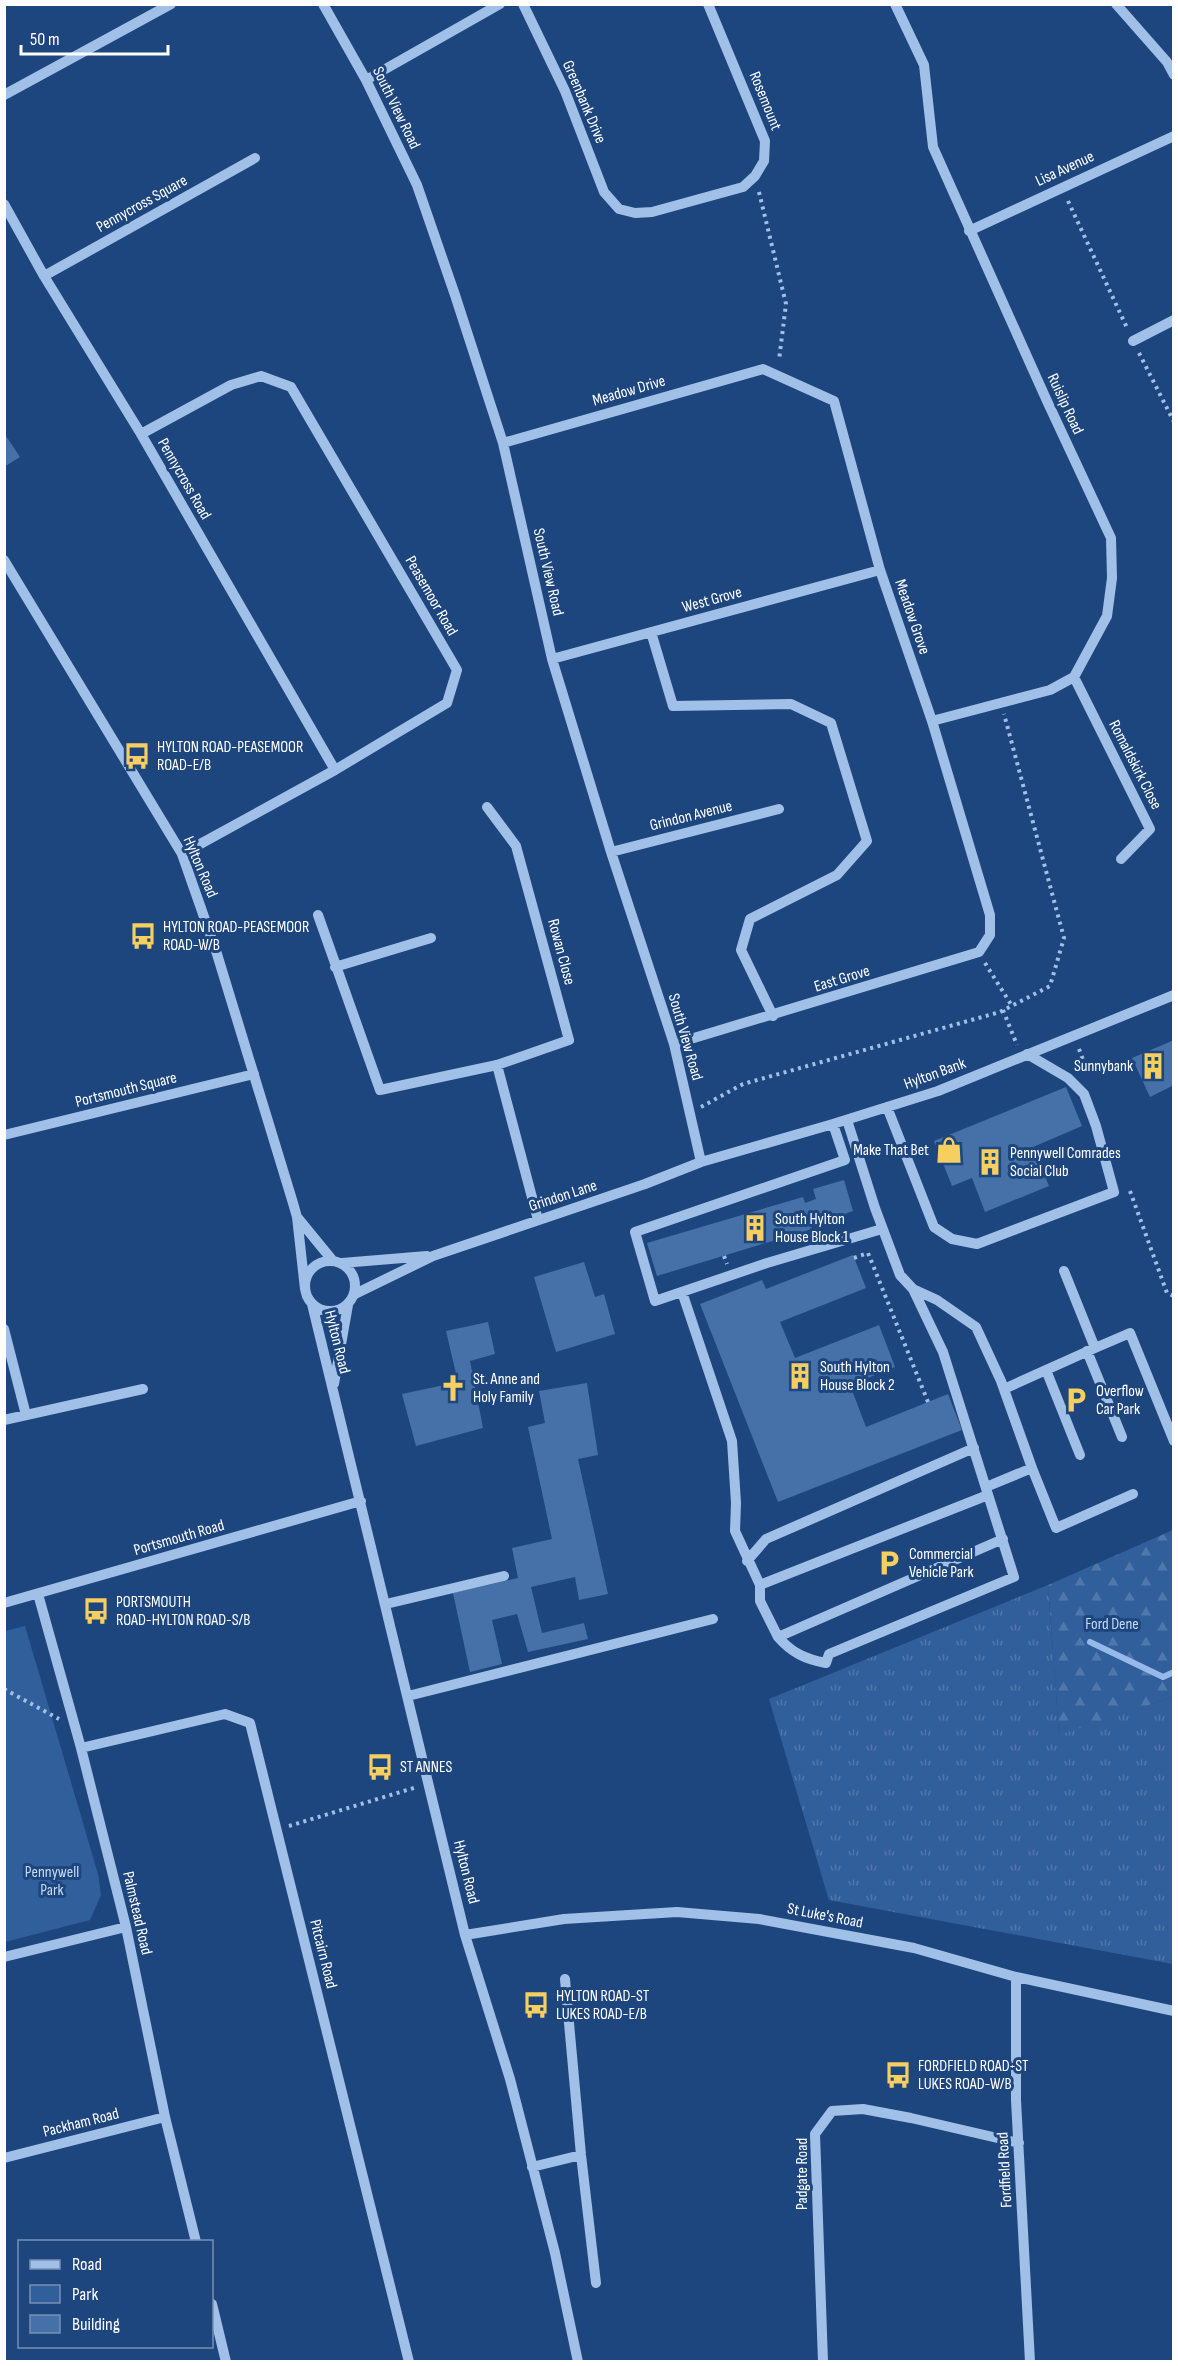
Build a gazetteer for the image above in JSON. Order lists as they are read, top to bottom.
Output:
{
  "streets": {
    "street": [
      "Rosemount",
      "Greenbank Drive",
      "South View Road",
      "Lisa Avenue",
      "Pennycross Square",
      "Meadow Drive",
      "Ruislip Road",
      "Pennycross Road",
      "Peasemoor Road",
      "West Grove",
      "Meadow Grove",
      "Romaldskirk Close",
      "Grindon Avenue",
      "Hylton Road",
      "Rowan Close",
      "East Grove",
      "Hylton Bank",
      "Portsmouth Square",
      "Grindon Lane",
      "Portsmouth Road",
      "Palmstead Road",
      "St Luke's Road",
      "Pitcairn Road",
      "Packham Road",
      "Fordfield Road",
      "Padgate Road"
    ]
  },
  "crossings": [
    ["Rosemount", "Greenbank Drive"],
    ["South View Road", "Meadow Drive"],
    ["South View Road", "West Grove"],
    ["South View Road", "Grindon Avenue"],
    ["South View Road", "East Grove"],
    ["South View Road", "Hylton Bank"],
    ["South View Road", "Grindon Lane"],
    ["Lisa Avenue", "Ruislip Road"],
    ["Pennycross Square", "Pennycross Road"],
    ["Meadow Drive", "Meadow Grove"],
    ["Ruislip Road", "Romaldskirk Close"],
    ["Pennycross Road", "Peasemoor Road"],
    ["Peasemoor Road", "Hylton Road"],
    ["West Grove", "Meadow Grove"],
    ["Meadow Grove", "East Grove"],
    ["Hylton Road", "Portsmouth Square"],
    ["Hylton Road", "Grindon Lane"],
    ["Hylton Road", "Portsmouth Road"],
    ["Hylton Road", "St Luke's Road"],
    ["Hylton Bank", "Grindon Lane"],
    ["Portsmouth Road", "Palmstead Road"],
    ["Palmstead Road", "Pitcairn Road"],
    ["Palmstead Road", "Packham Road"],
    ["St Luke's Road", "Fordfield Road"],
    ["Fordfield Road", "Padgate Road"]
  ],
  "parks": ["Ford Dene", "Pennywell Park"],
  "places": {
    "bus stop": [
      "HYLTON ROAD-PEASEMOOR ROAD-E/B",
      "HYLTON ROAD-PEASEMOOR ROAD-W/B",
      "PORTSMOUTH ROAD-HYLTON ROAD-S/B",
      "ST ANNES",
      "HYLTON ROAD-ST LUKES ROAD-E/B",
      "FORDFIELD ROAD-ST LUKES ROAD-W/B"
    ],
    "building": [
      "Sunnybank",
      "Pennywell Comrades Social Club",
      "South Hylton House Block 1",
      "South Hylton House Block 2"
    ],
    "shop": ["Make That Bet"],
    "church": ["St. Anne and Holy Family"],
    "parking": ["Overflow Car Park", "Commercial Vehicle Park"]
  },
  "legend": ["Road", "Park", "Building"],
  "scale_bar": "50 m"
}
